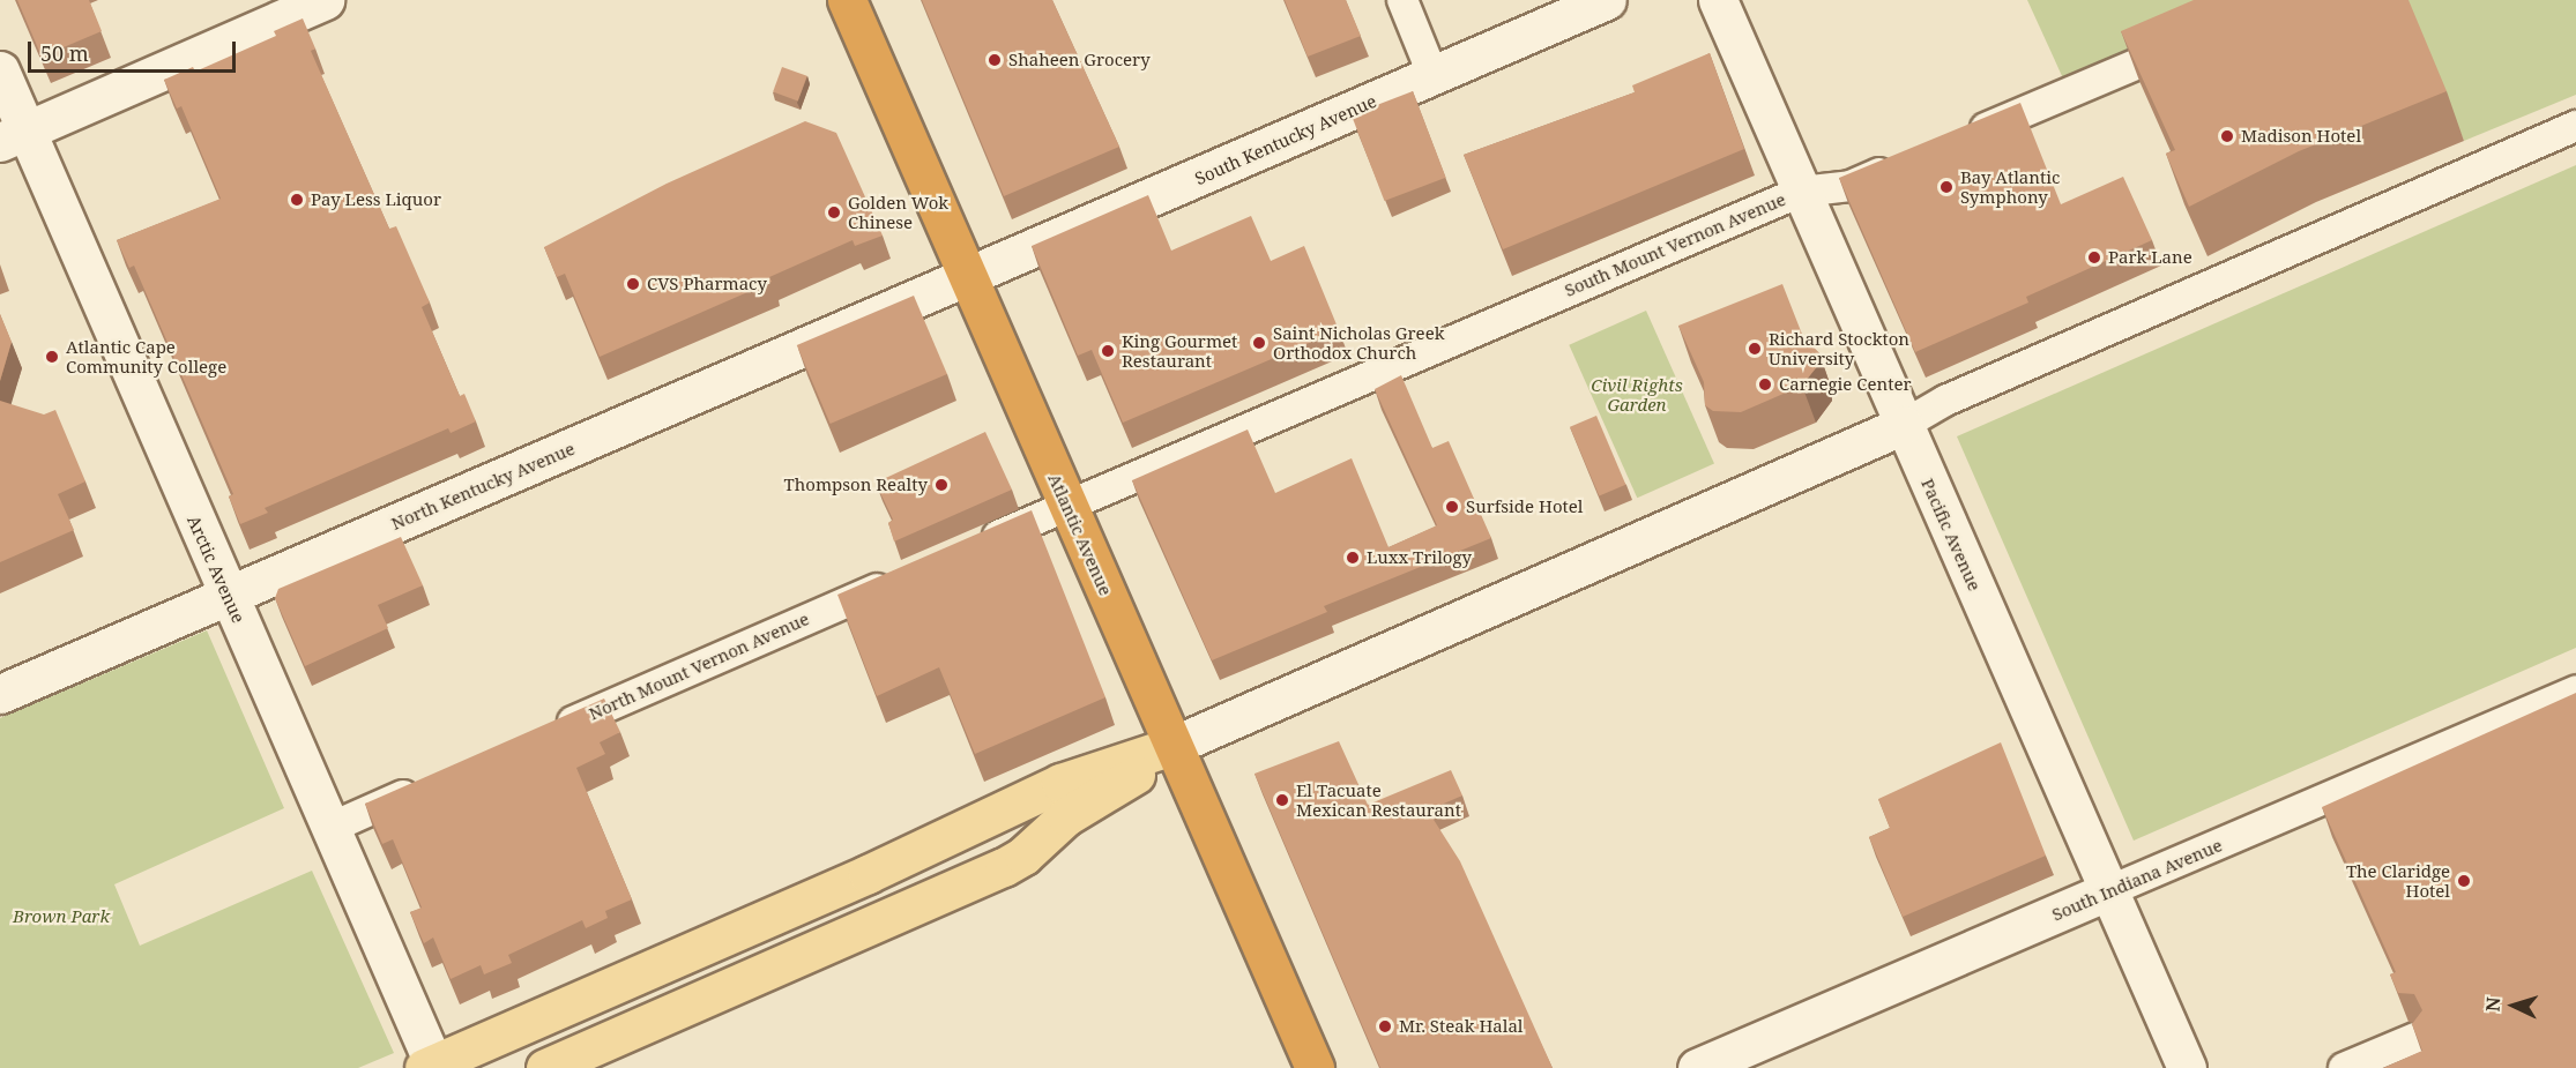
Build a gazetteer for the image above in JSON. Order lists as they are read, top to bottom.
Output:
{
  "streets": {
    "highway": ["Atlantic Avenue"],
    "street": [
      "South Kentucky Avenue",
      "South Mount Vernon Avenue",
      "North Kentucky Avenue",
      "Pacific Avenue",
      "Arctic Avenue",
      "North Mount Vernon Avenue",
      "South Indiana Avenue"
    ]
  },
  "crossings": [
    ["South Kentucky Avenue", "North Kentucky Avenue"],
    ["South Kentucky Avenue", "Atlantic Avenue"],
    ["South Mount Vernon Avenue", "Atlantic Avenue"],
    ["South Mount Vernon Avenue", "Pacific Avenue"],
    ["North Kentucky Avenue", "Atlantic Avenue"],
    ["North Kentucky Avenue", "Arctic Avenue"],
    ["Pacific Avenue", "South Indiana Avenue"]
  ],
  "parks": ["Civil Rights Garden", "Brown Park"],
  "places": [
    "Shaheen Grocery",
    "Madison Hotel",
    "Bay Atlantic Symphony",
    "Pay Less Liquor",
    "Golden Wok Chinese",
    "Park Lane",
    "CVS Pharmacy",
    "Saint Nicholas Greek Orthodox Church",
    "Richard Stockton University",
    "King Gourmet Restaurant",
    "Atlantic Cape Community College",
    "Carnegie Center",
    "Thompson Realty",
    "Surfside Hotel",
    "Luxx Trilogy",
    "El Tacuate Mexican Restaurant",
    "The Claridge Hotel",
    "Mr. Steak Halal"
  ],
  "scale_bar": "50 m",
  "north": "left"
}
